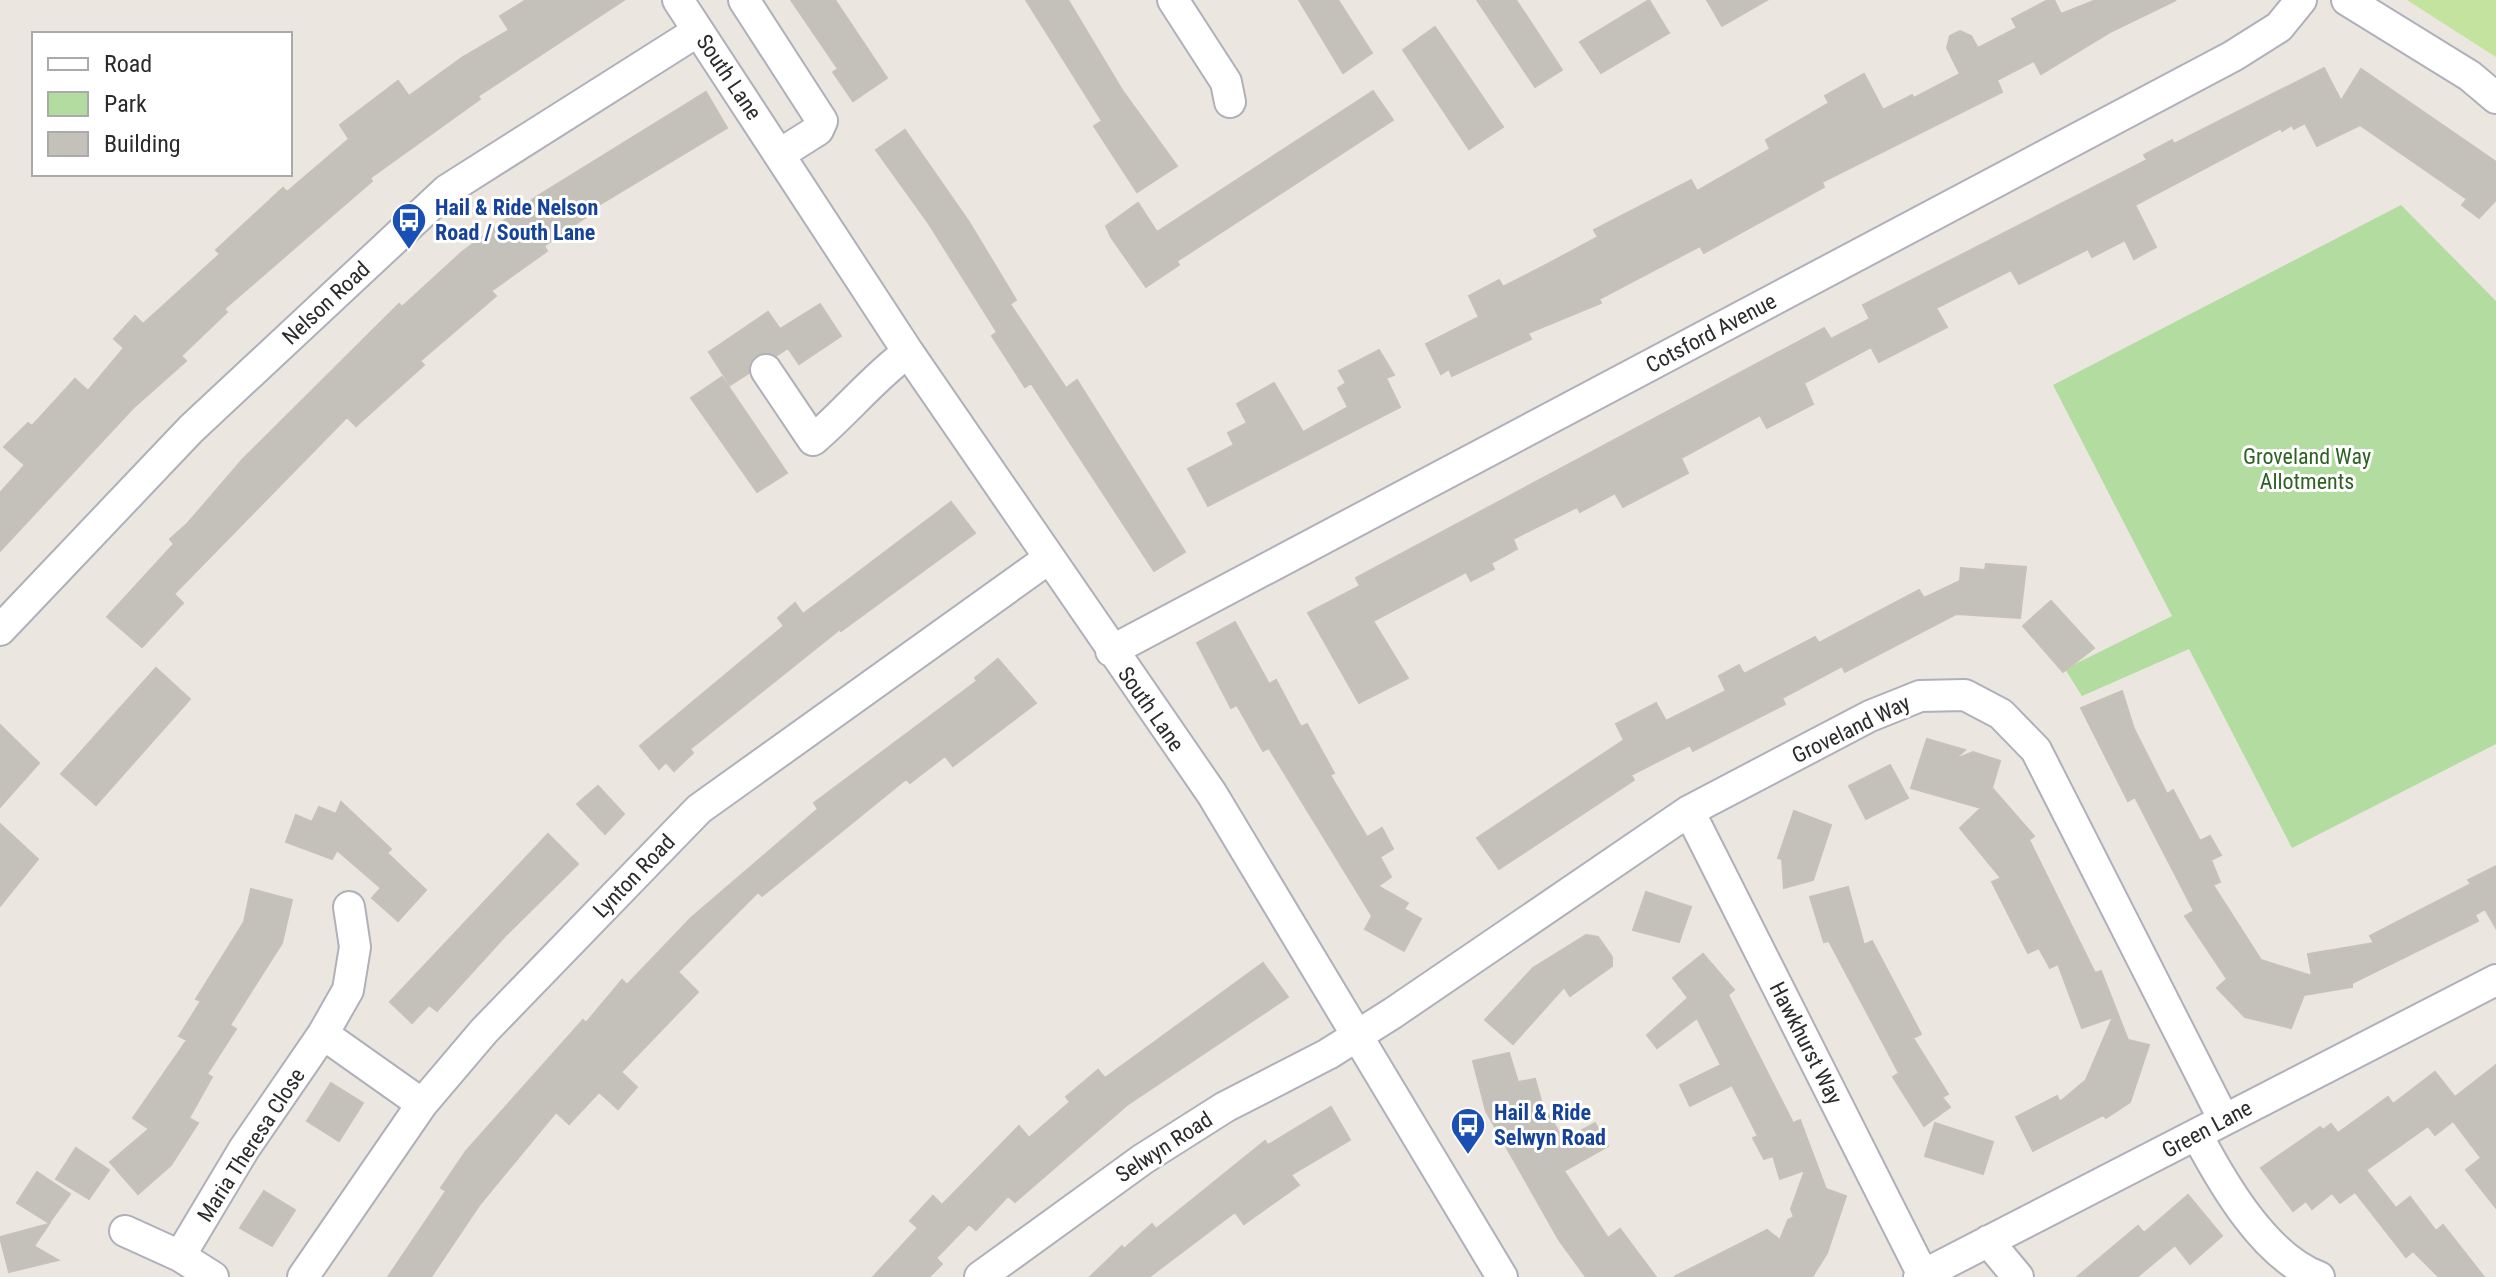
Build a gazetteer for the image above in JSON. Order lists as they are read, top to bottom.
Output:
{
  "streets": {
    "street": [
      "South Lane",
      "Nelson Road",
      "Cotsford Avenue",
      "Groveland Way",
      "Lynton Road",
      "Hawkhurst Way",
      "Green Lane",
      "Maria Theresa Close",
      "Selwyn Road"
    ]
  },
  "crossings": [
    ["South Lane", "Nelson Road"],
    ["South Lane", "Cotsford Avenue"],
    ["South Lane", "Groveland Way"],
    ["South Lane", "Lynton Road"],
    ["South Lane", "Selwyn Road"],
    ["Groveland Way", "Hawkhurst Way"],
    ["Groveland Way", "Green Lane"],
    ["Groveland Way", "Selwyn Road"],
    ["Hawkhurst Way", "Green Lane"]
  ],
  "parks": ["Groveland Way Allotments"],
  "places": {
    "bus stop": ["Hail & Ride Nelson Road / South Lane", "Hail & Ride Selwyn Road"]
  },
  "legend": ["Road", "Park", "Building"]
}
